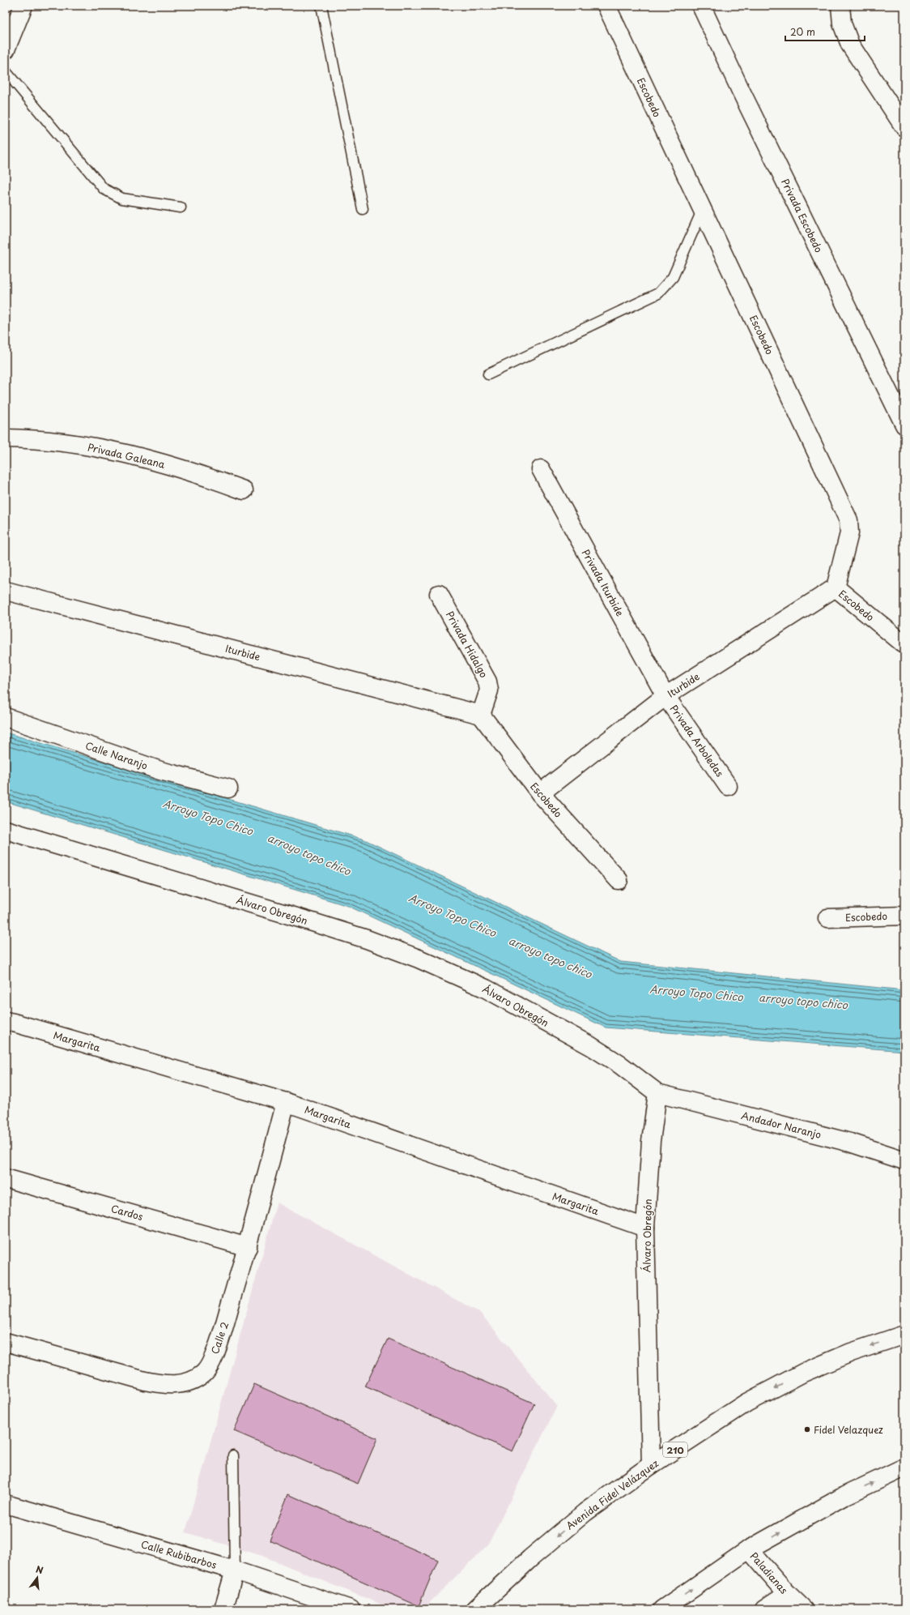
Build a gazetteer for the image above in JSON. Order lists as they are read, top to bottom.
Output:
{
  "streets": {
    "main road": [
      "Escobedo",
      "Privada Escobedo",
      "Privada Galeana",
      "Privada Iturbide",
      "Privada Hidalgo",
      "Iturbide",
      "Privada Arboledas",
      "Calle Naranjo",
      "Álvaro Obregón",
      "Margarita",
      "Andador Naranjo",
      "Cardos",
      "Calle 2",
      "210",
      "Avenida Fidel Velázquez",
      "Calle Rubibarbos",
      "Paladianas"
    ]
  },
  "crossings": [
    ["Escobedo", "Privada Hidalgo"],
    ["Escobedo", "Iturbide"],
    ["Privada Iturbide", "Iturbide"],
    ["Privada Iturbide", "Privada Arboledas"],
    ["Privada Hidalgo", "Iturbide"],
    ["Iturbide", "Privada Arboledas"],
    ["Álvaro Obregón", "Margarita"],
    ["Álvaro Obregón", "Andador Naranjo"],
    ["Álvaro Obregón", "Avenida Fidel Velázquez"],
    ["Margarita", "Calle 2"],
    ["Cardos", "Calle 2"]
  ],
  "water": ["Arroyo Topo Chico", "arroyo topo chico"],
  "places": ["Fidel Velazquez"],
  "scale_bar": "20 m",
  "north": "top"
}
